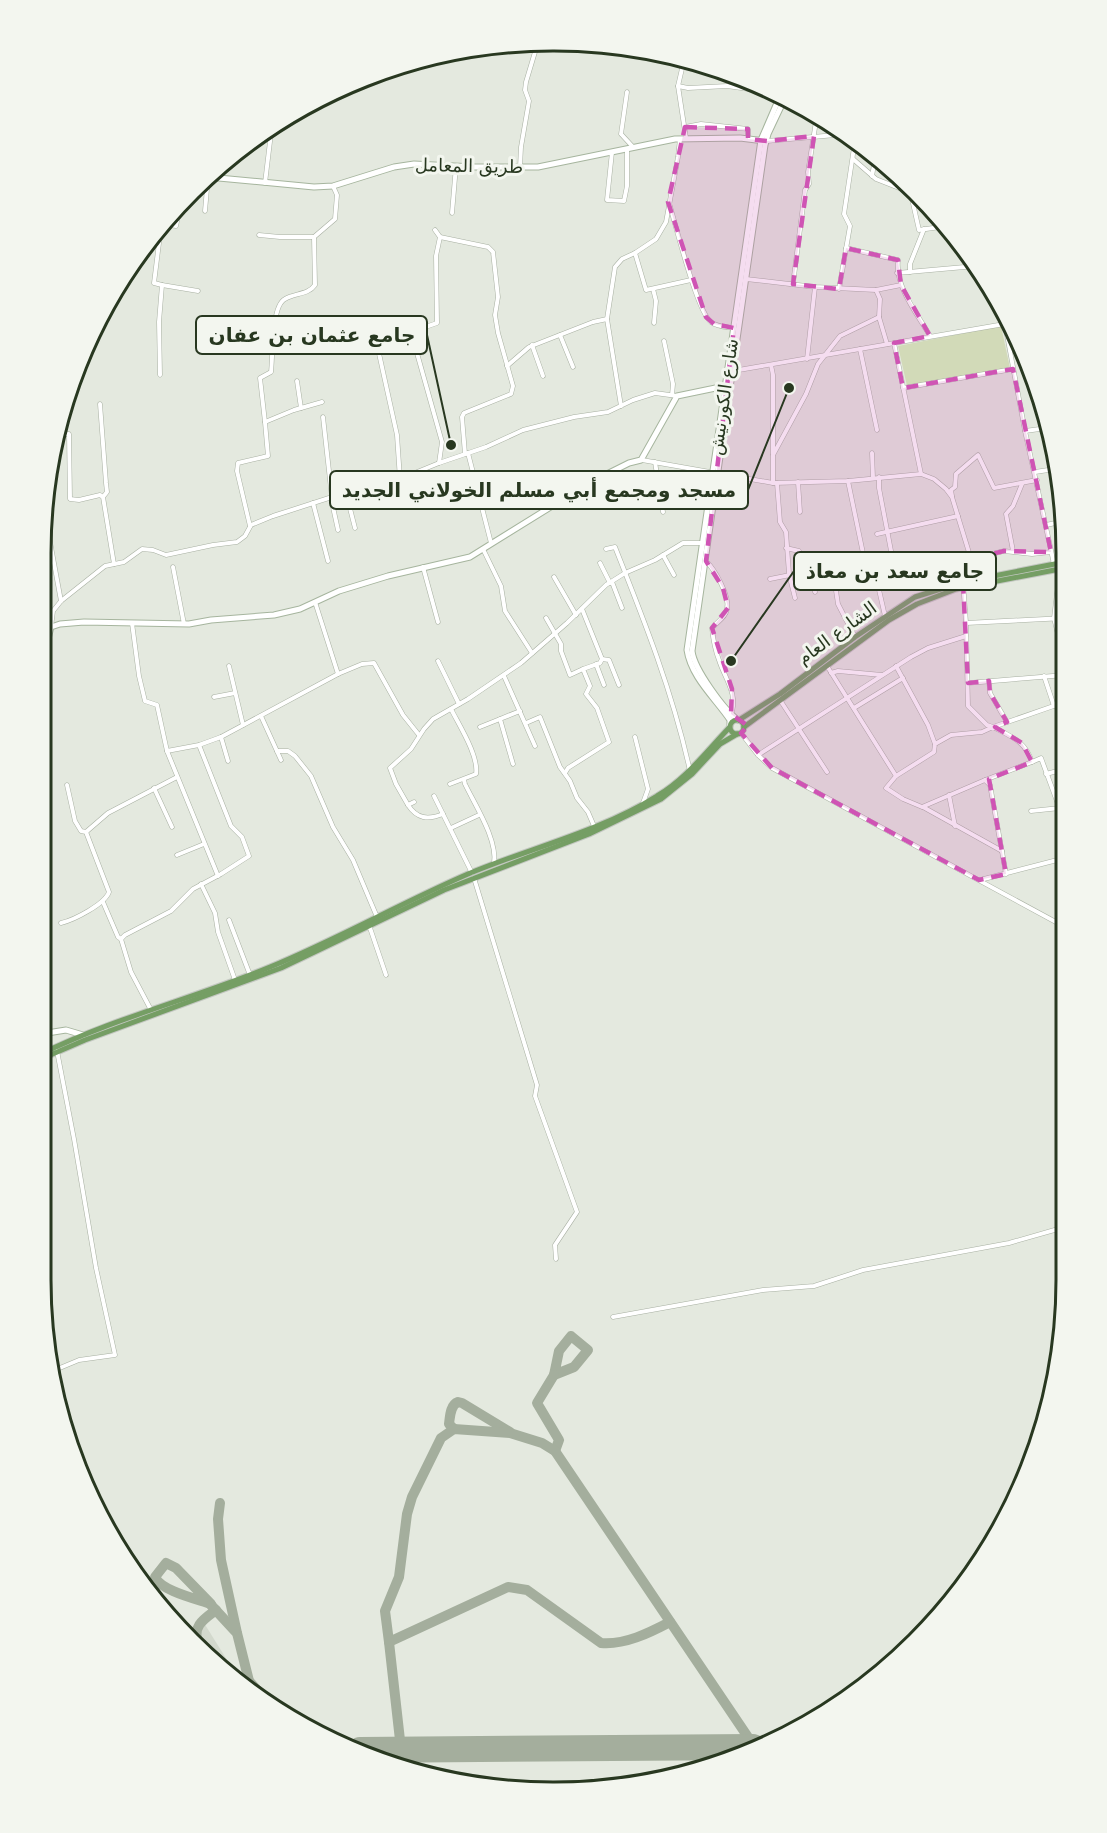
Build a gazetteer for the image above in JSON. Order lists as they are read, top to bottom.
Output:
{
  "streets": {
    "main road": ["طريق المعامل", "شارع الكورنيش", "الشارع العام"]
  },
  "crossings": [
    ["طريق المعامل", "شارع الكورنيش"],
    ["شارع الكورنيش", "الشارع العام"]
  ],
  "places": ["مسجد ومجمع أبي مسلم الخولاني الجديد", "جامع عثمان بن عفان", "جامع سعد بن معاذ"]
}
